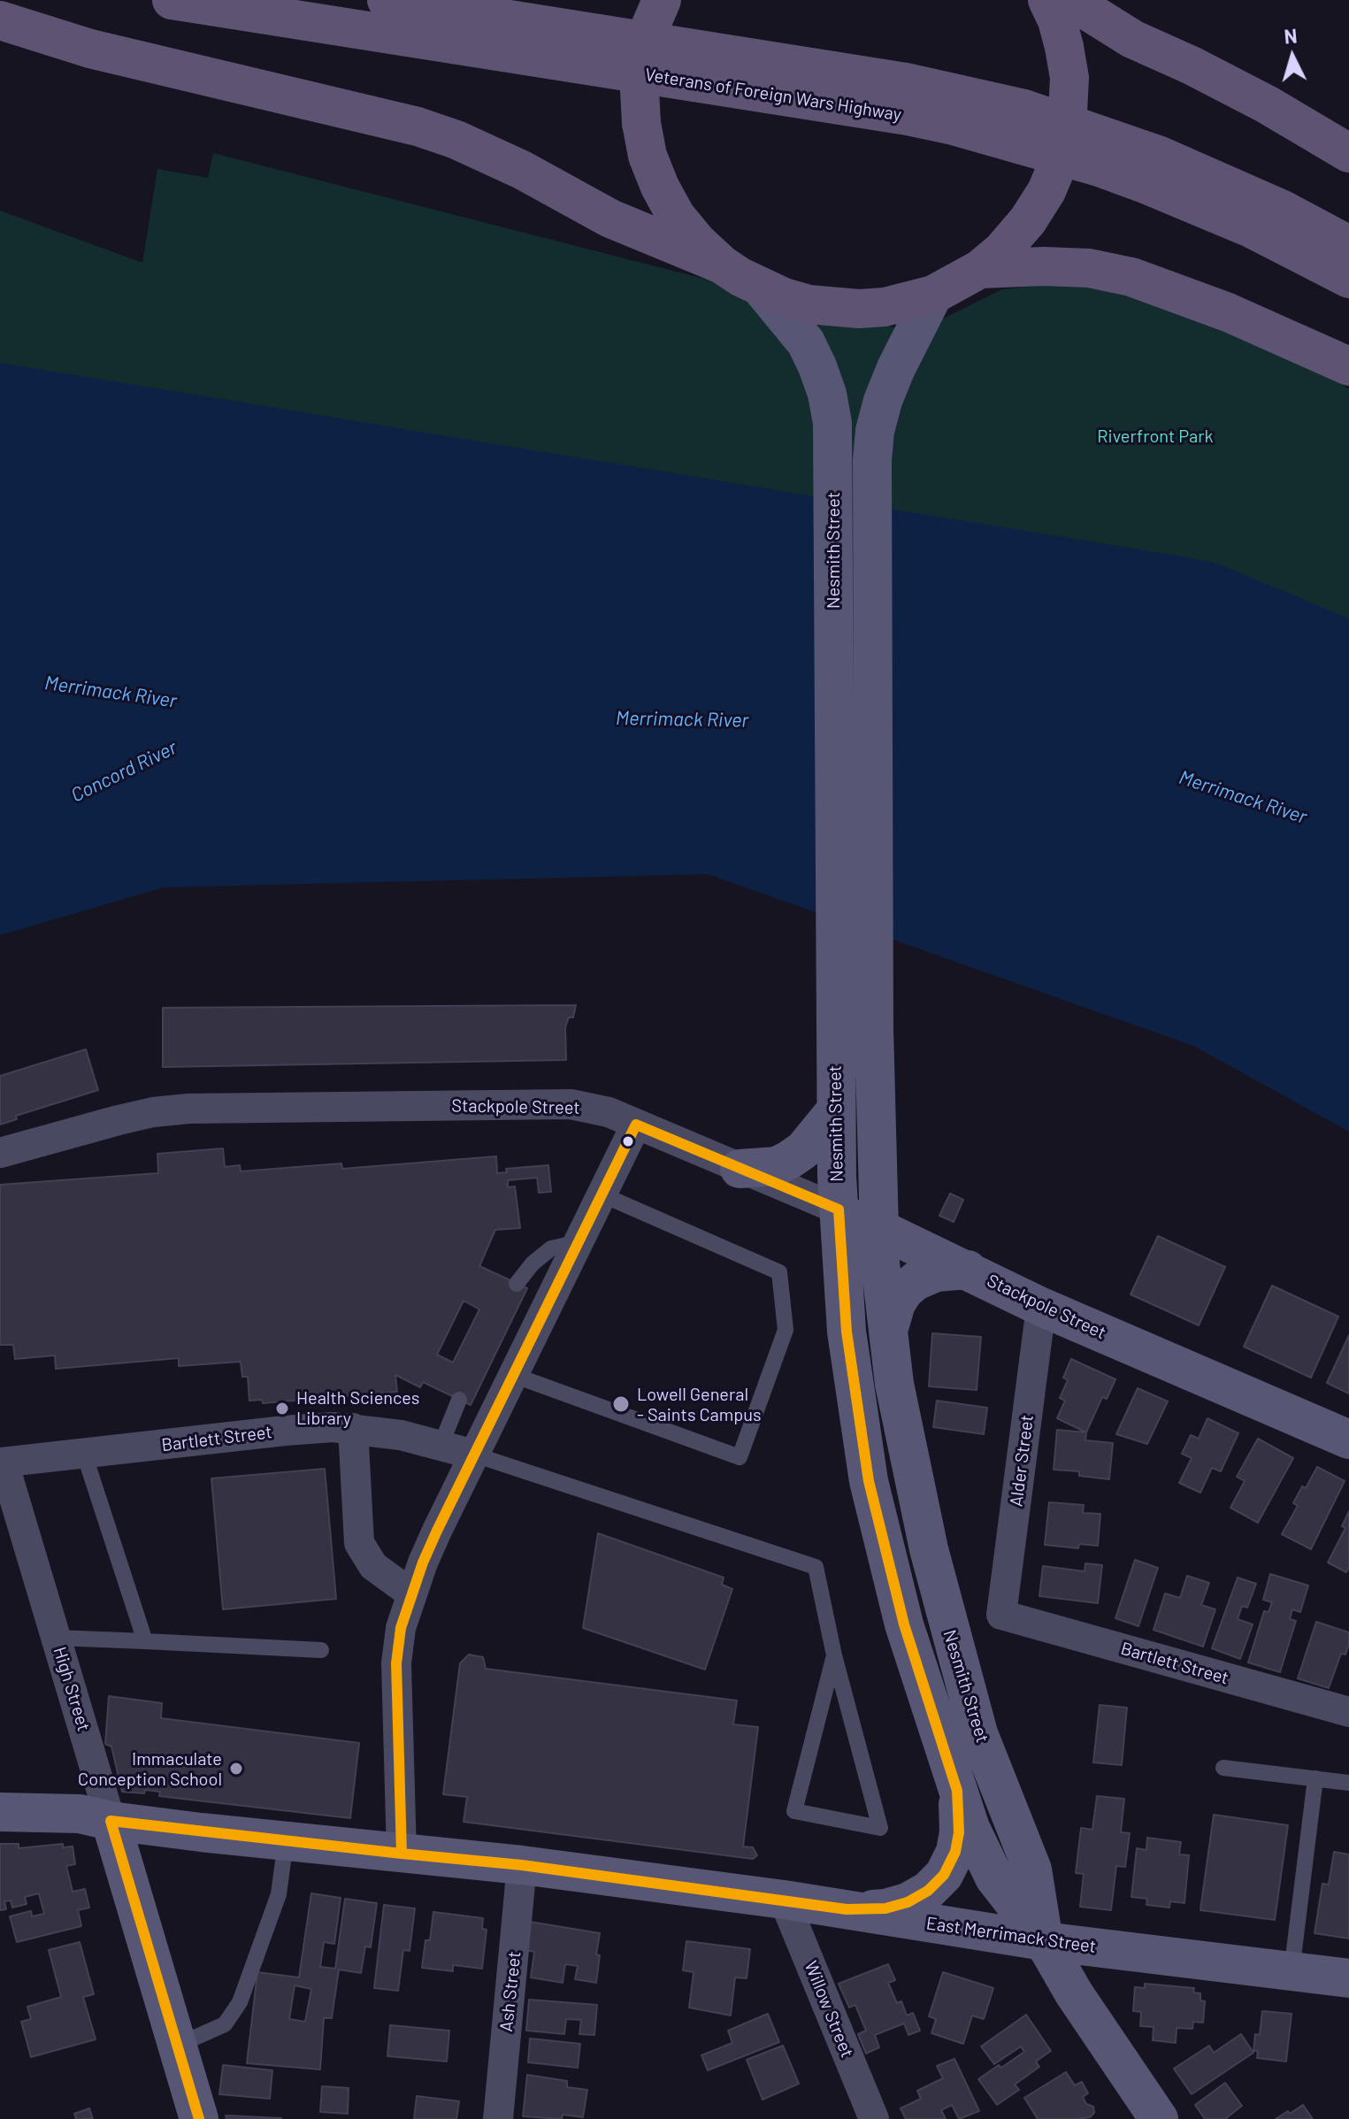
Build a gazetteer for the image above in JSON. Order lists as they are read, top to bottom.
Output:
{
  "streets": {
    "main road": [
      "Veterans of Foreign Wars Highway",
      "Nesmith Street",
      "Stackpole Street",
      "High Street",
      "East Merrimack Street"
    ],
    "street": [
      "Bartlett Street",
      "Alder Street",
      "Ash Street",
      "Willow Street"
    ]
  },
  "crossings": [
    ["Nesmith Street", "Stackpole Street"],
    ["Nesmith Street", "East Merrimack Street"],
    ["Stackpole Street", "Alder Street"],
    ["Bartlett Street", "Alder Street"],
    ["Bartlett Street", "High Street"],
    ["High Street", "East Merrimack Street"],
    ["East Merrimack Street", "Ash Street"],
    ["East Merrimack Street", "Willow Street"]
  ],
  "water": ["Merrimack River", "Concord River"],
  "parks": ["Riverfront Park"],
  "places": ["Lowell General - Saints Campus", "Health Sciences Library", "Immaculate Conception School"],
  "north": "top"
}
